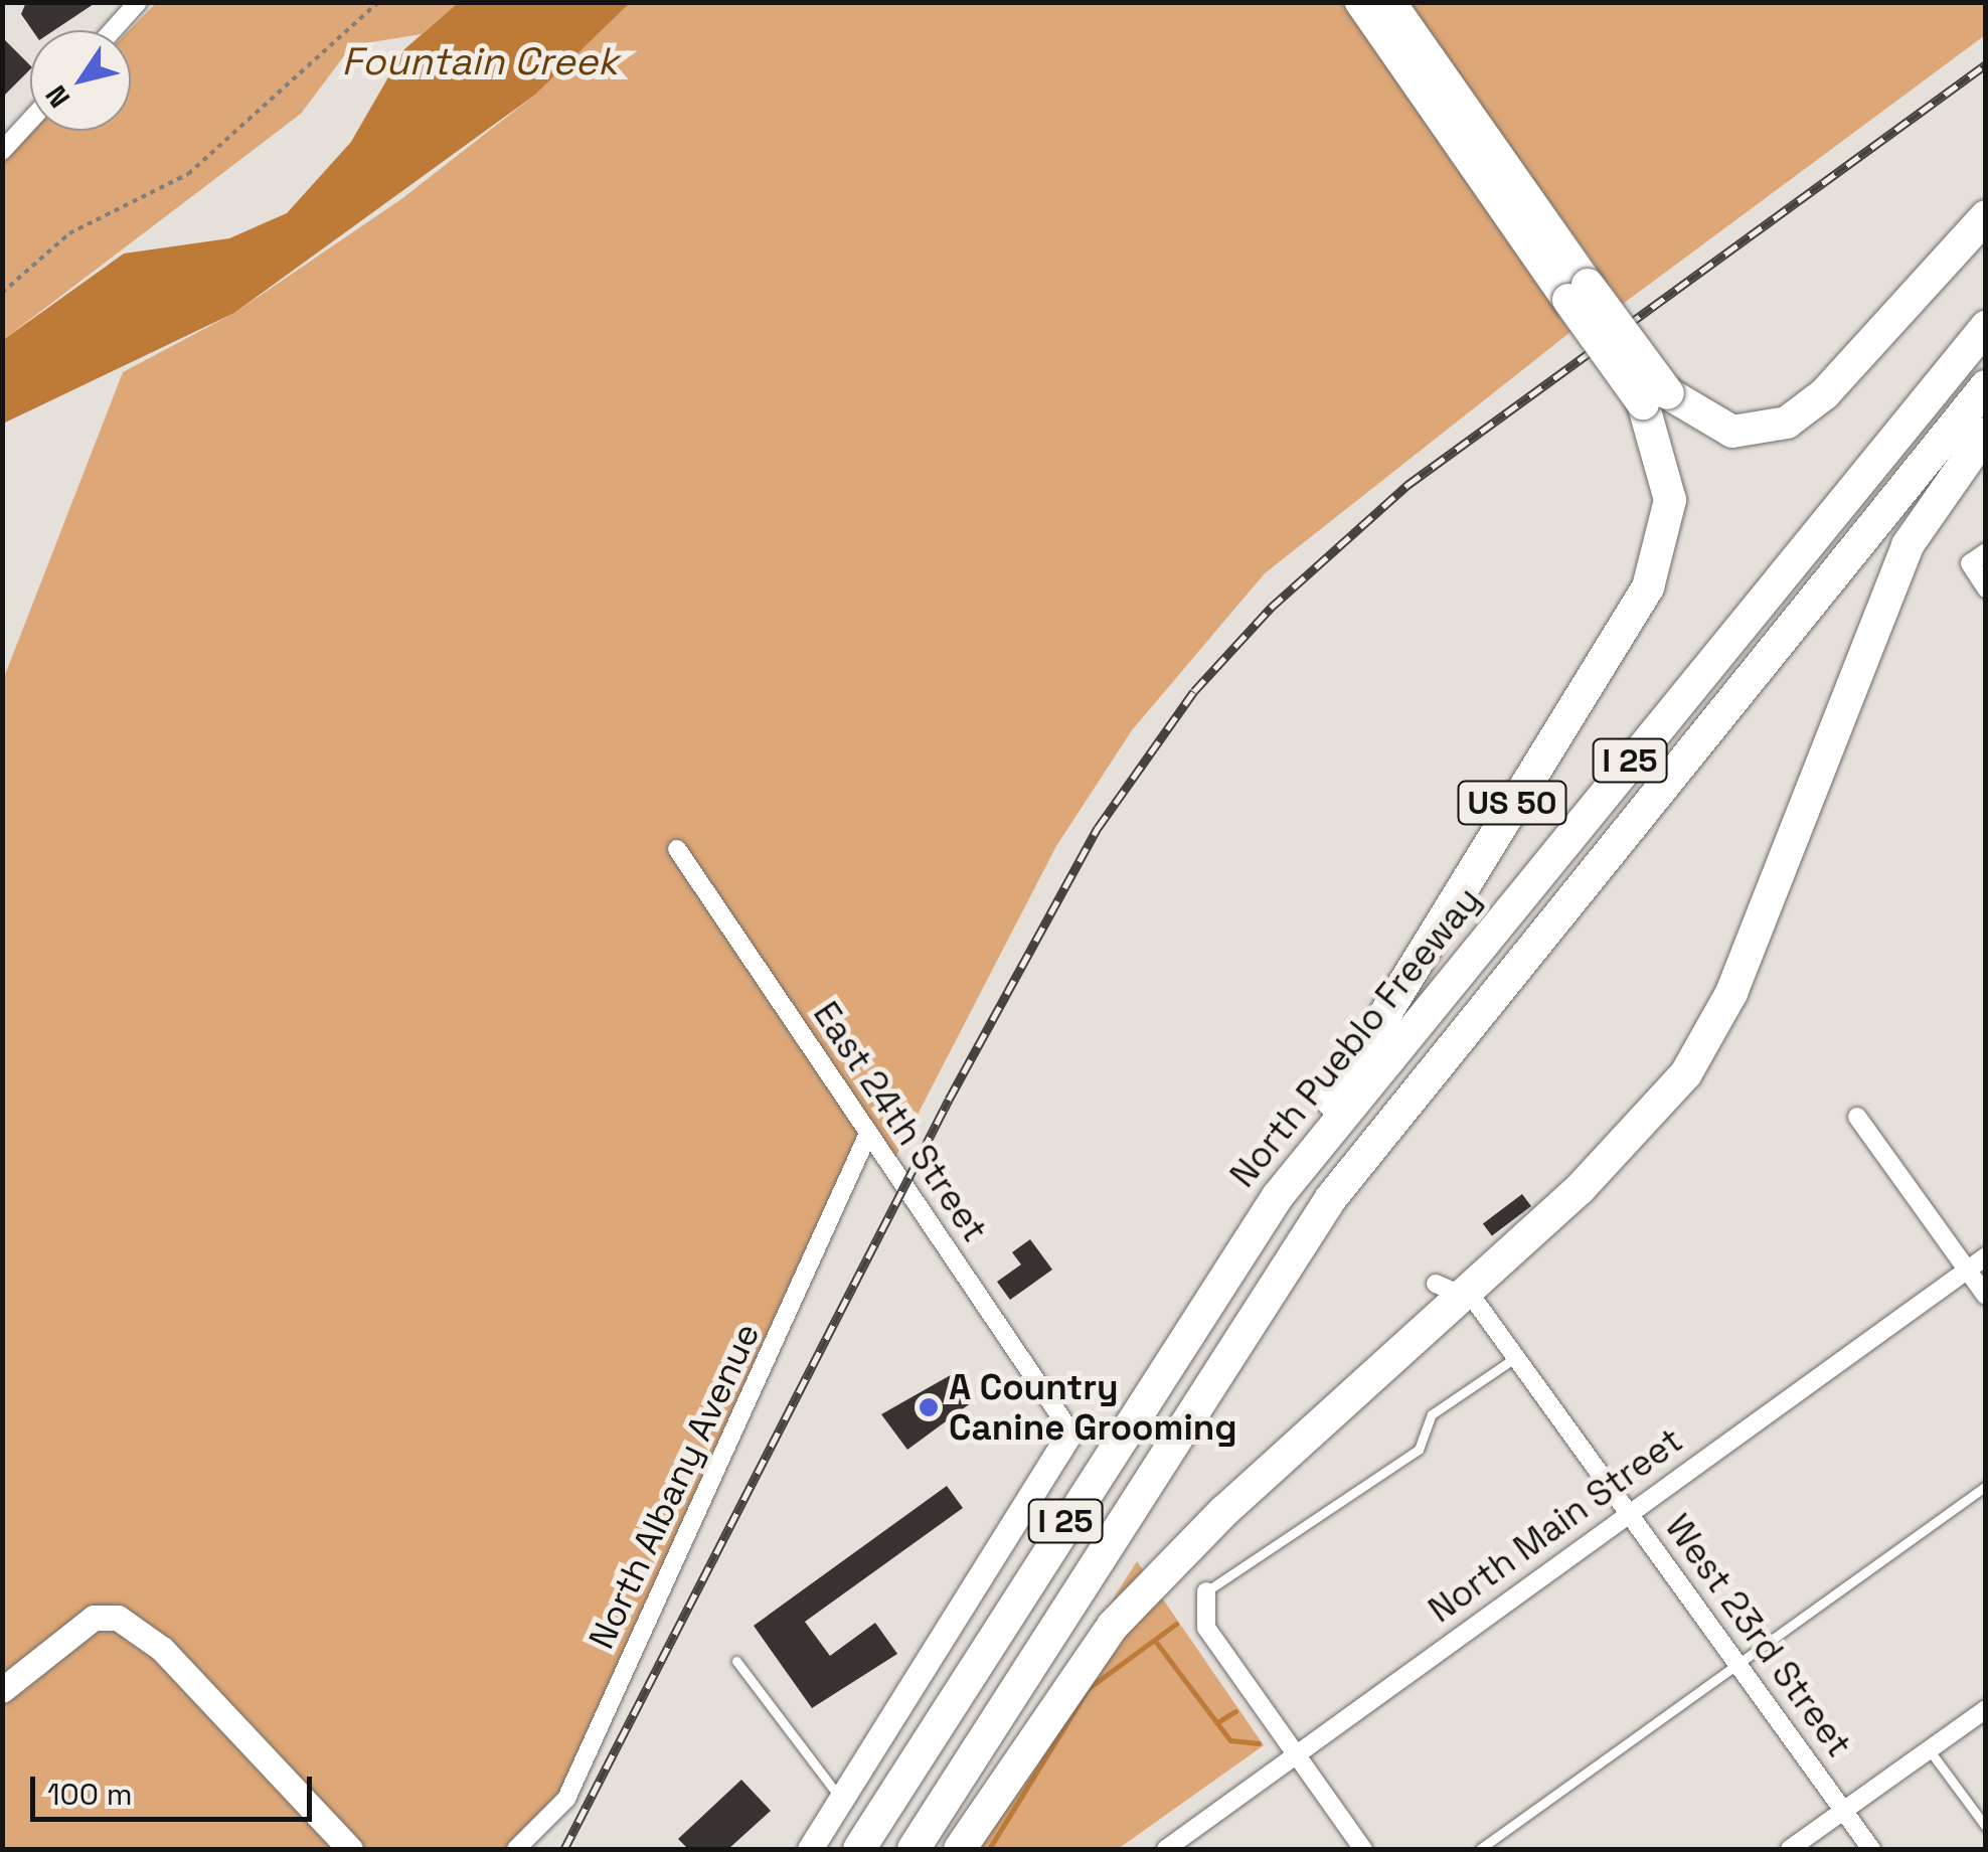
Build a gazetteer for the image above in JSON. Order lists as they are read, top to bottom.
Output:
{
  "streets": {
    "highway": ["I 25", "US 50", "North Pueblo Freeway"],
    "street": [
      "East 24th Street",
      "North Albany Avenue",
      "North Main Street",
      "West 23rd Street"
    ]
  },
  "crossings": [
    ["US 50", "North Pueblo Freeway"],
    ["East 24th Street", "North Albany Avenue"],
    ["North Main Street", "West 23rd Street"]
  ],
  "water": ["Fountain Creek"],
  "places": ["A Country Canine Grooming"],
  "scale_bar": "100 m",
  "north": "bottom left"
}
